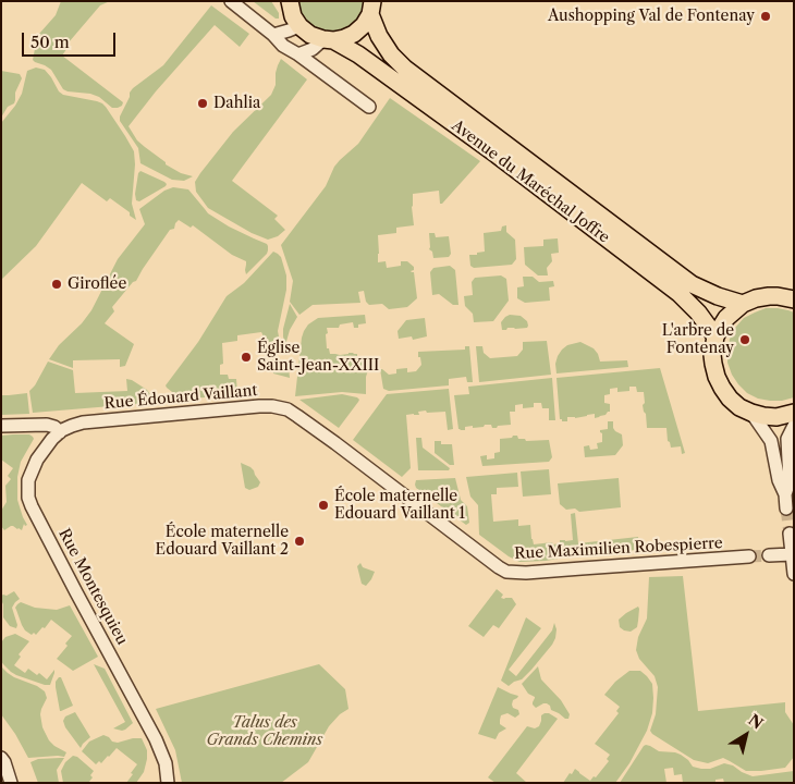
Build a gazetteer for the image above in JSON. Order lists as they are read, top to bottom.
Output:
{
  "streets": {
    "main road": ["Avenue du Maréchal Joffre"],
    "street": ["Rue Édouard Vaillant", "Rue Maximilien Robespierre", "Rue Montesquieu"]
  },
  "crossings": [
    ["Rue Édouard Vaillant", "Rue Maximilien Robespierre"],
    ["Rue Édouard Vaillant", "Rue Montesquieu"]
  ],
  "parks": ["Talus des Grands Chemins"],
  "places": [
    "Aushopping Val de Fontenay",
    "Dahlia",
    "Giroflée",
    "L'arbre de Fontenay",
    "Église Saint-Jean-XXIII",
    "École maternelle Edouard Vaillant 1",
    "École maternelle Edouard Vaillant 2"
  ],
  "scale_bar": "50 m",
  "north": "top right"
}
